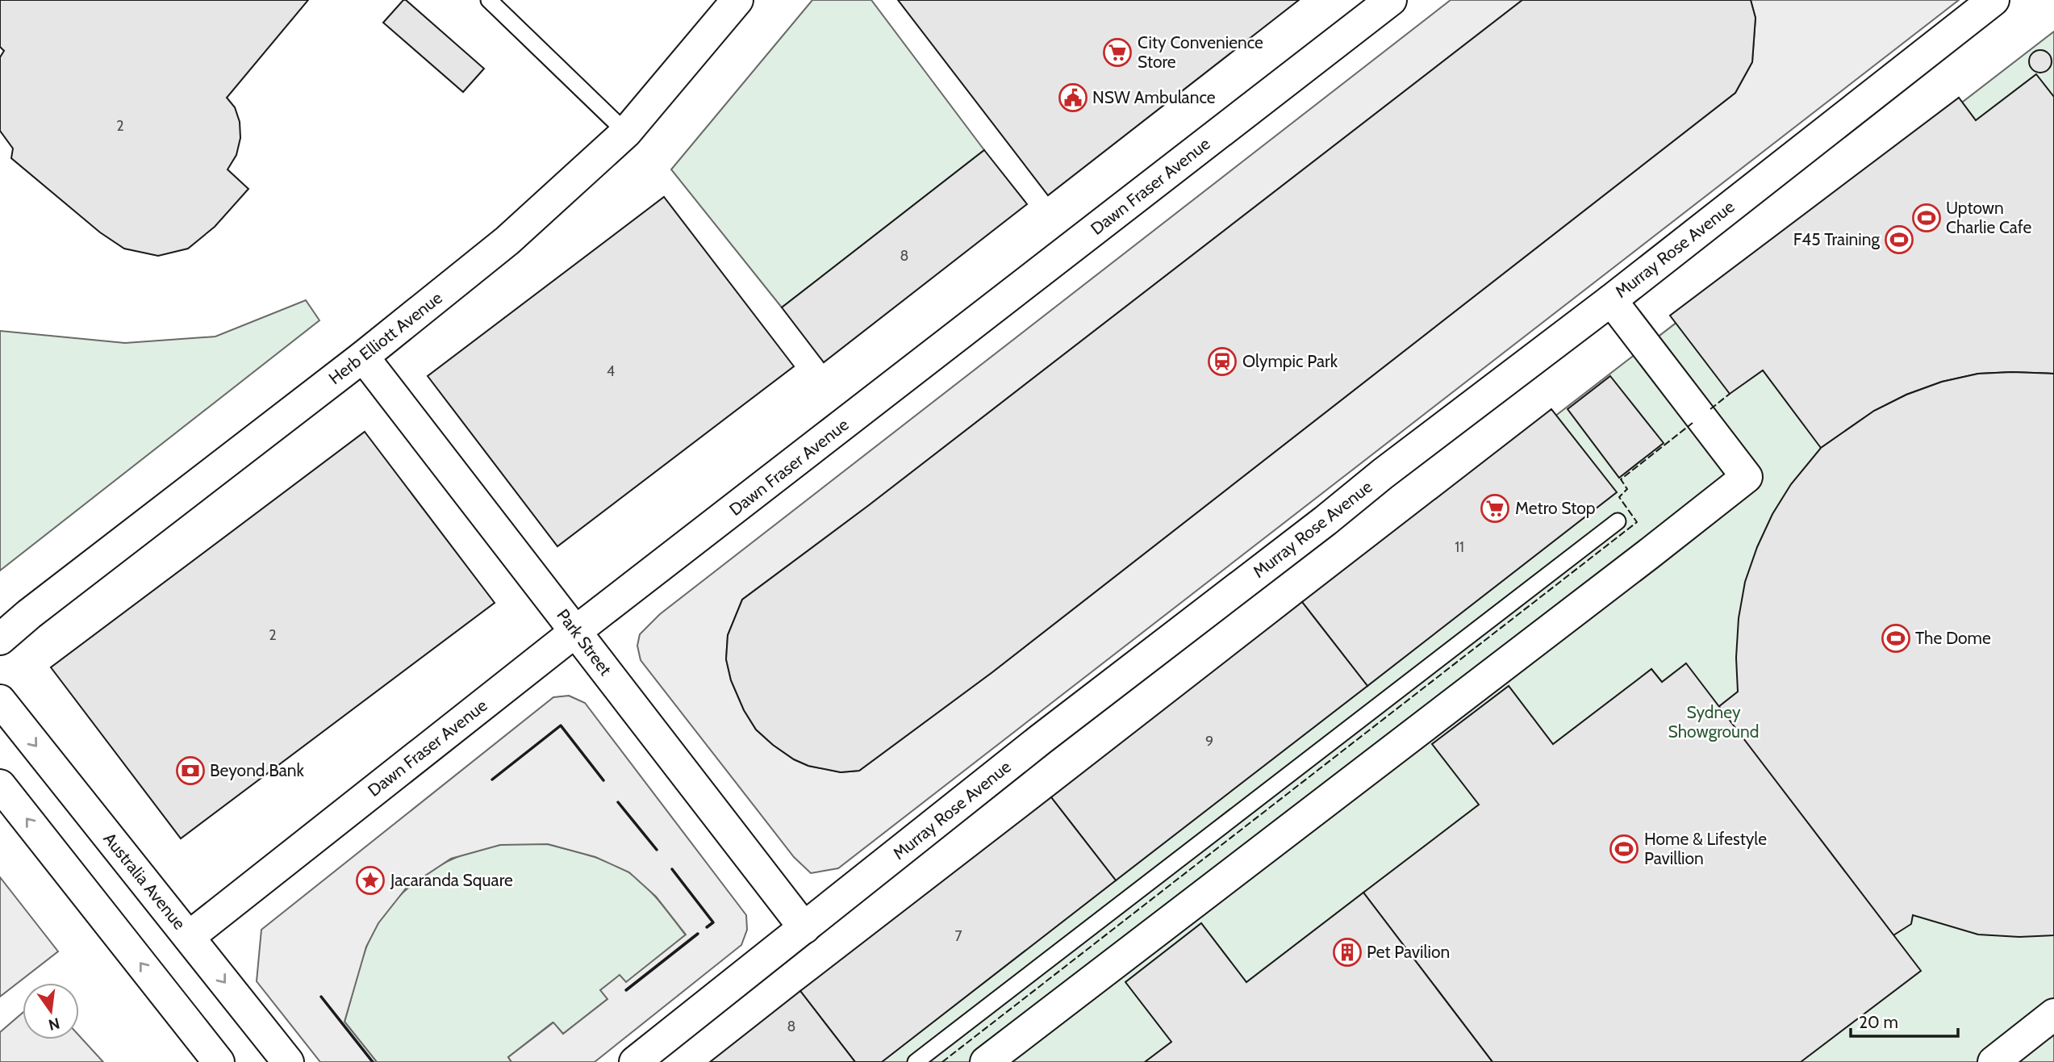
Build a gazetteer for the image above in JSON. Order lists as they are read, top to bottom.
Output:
{
  "streets": {
    "street": [
      "Dawn Fraser Avenue",
      "Murray Rose Avenue",
      "Herb Elliott Avenue",
      "Park Street",
      "Australia Avenue"
    ]
  },
  "crossings": [
    ["Dawn Fraser Avenue", "Park Street"],
    ["Dawn Fraser Avenue", "Australia Avenue"],
    ["Murray Rose Avenue", "Park Street"],
    ["Herb Elliott Avenue", "Park Street"]
  ],
  "parks": ["Sydney Showground"],
  "places": {
    "supermarket": ["City Convenience Store", "Metro Stop"],
    "public building": ["NSW Ambulance"],
    "sports": [
      "Uptown Charlie Cafe",
      "F45 Training",
      "The Dome",
      "Home & Lifestyle Pavillion"
    ],
    "station": ["Olympic Park"],
    "bank": ["Beyond Bank"],
    "place": ["Jacaranda Square"],
    "building": ["Pet Pavilion"]
  },
  "house_numbers": [
    "2",
    "8",
    "4",
    "11",
    "2",
    "9",
    "7",
    "8"
  ],
  "scale_bar": "20 m",
  "north": "bottom"
}
